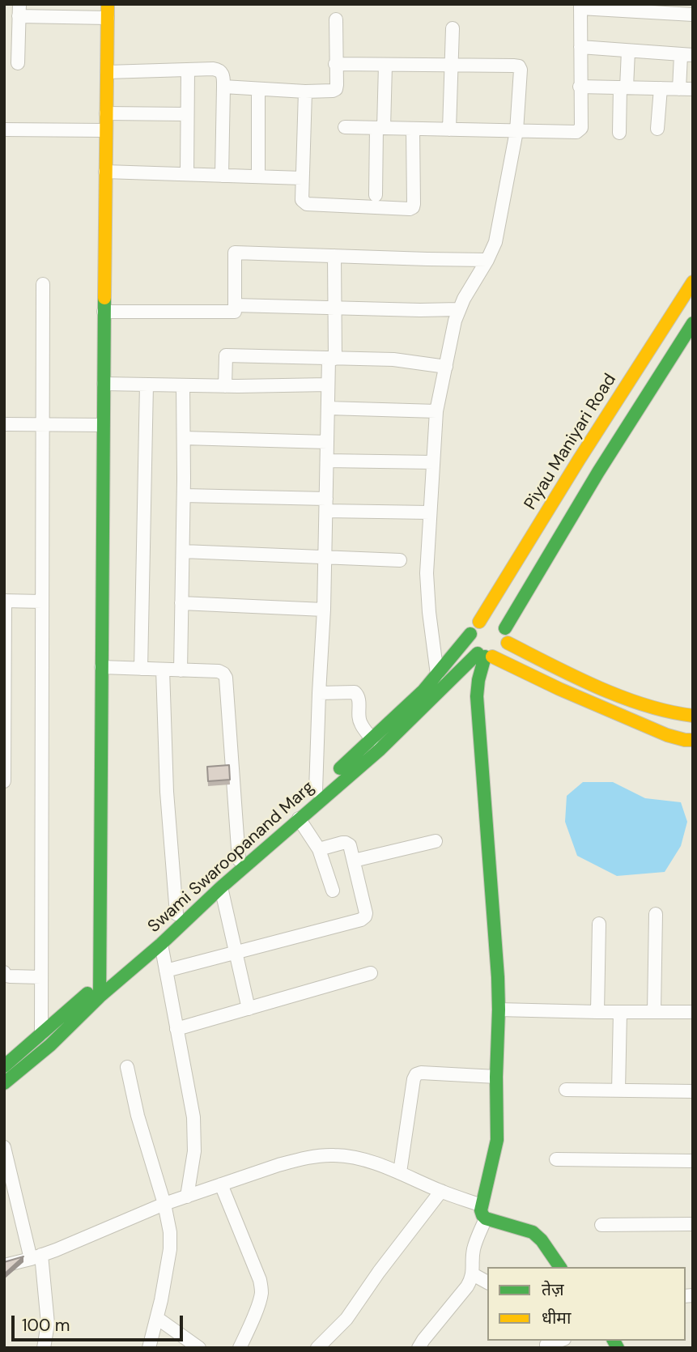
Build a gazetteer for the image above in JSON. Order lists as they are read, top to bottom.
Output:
{
  "streets": {
    "street": ["Piyau Maniyari Road", "Swami Swaroopanand Marg"]
  },
  "crossings": [
    ["Piyau Maniyari Road", "Swami Swaroopanand Marg"]
  ],
  "legend": ["तेज़", "धीमा"],
  "scale_bar": "100 m"
}
